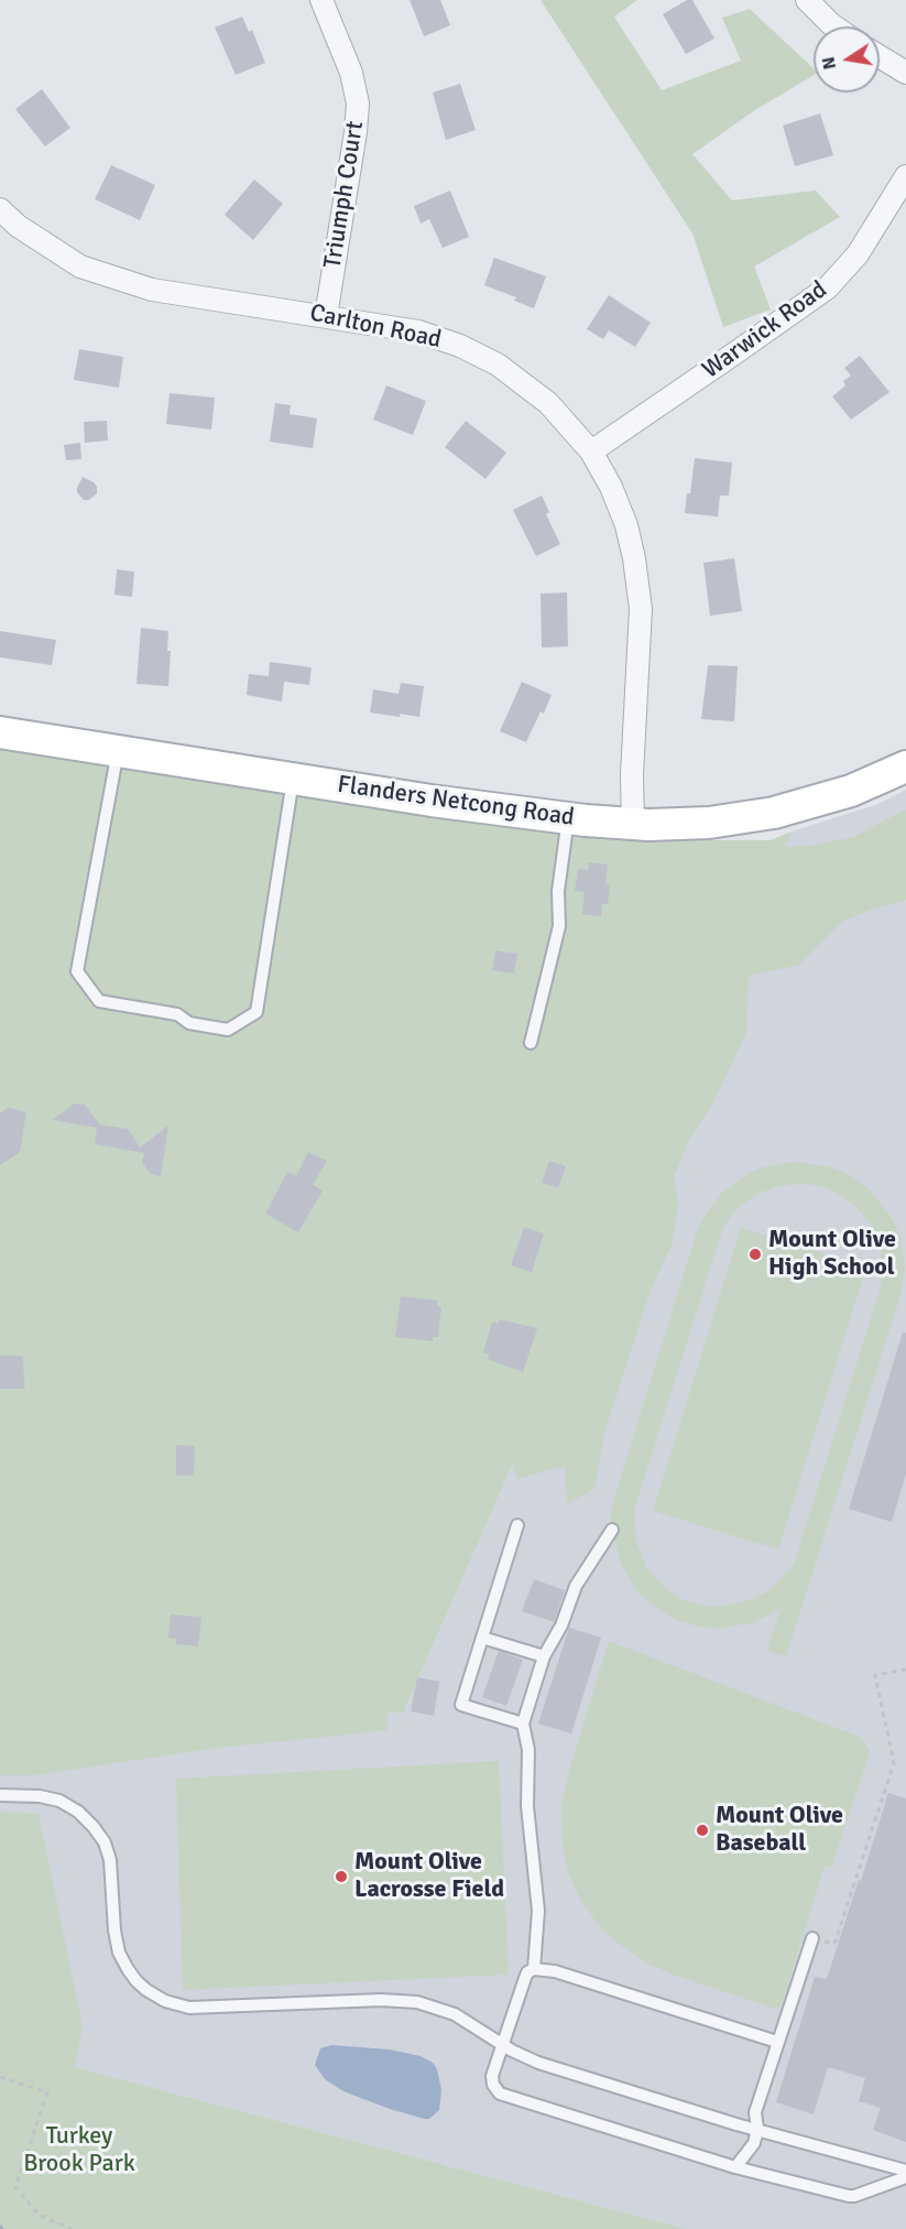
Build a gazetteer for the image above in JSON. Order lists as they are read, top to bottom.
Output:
{
  "streets": {
    "main road": ["Flanders Netcong Road"],
    "street": ["Triumph Court", "Carlton Road", "Warwick Road"]
  },
  "crossings": [
    ["Triumph Court", "Carlton Road"],
    ["Carlton Road", "Warwick Road"],
    ["Carlton Road", "Flanders Netcong Road"]
  ],
  "parks": ["Turkey Brook Park"],
  "places": ["Mount Olive High School", "Mount Olive Baseball", "Mount Olive Lacrosse Field"],
  "north": "left"
}
